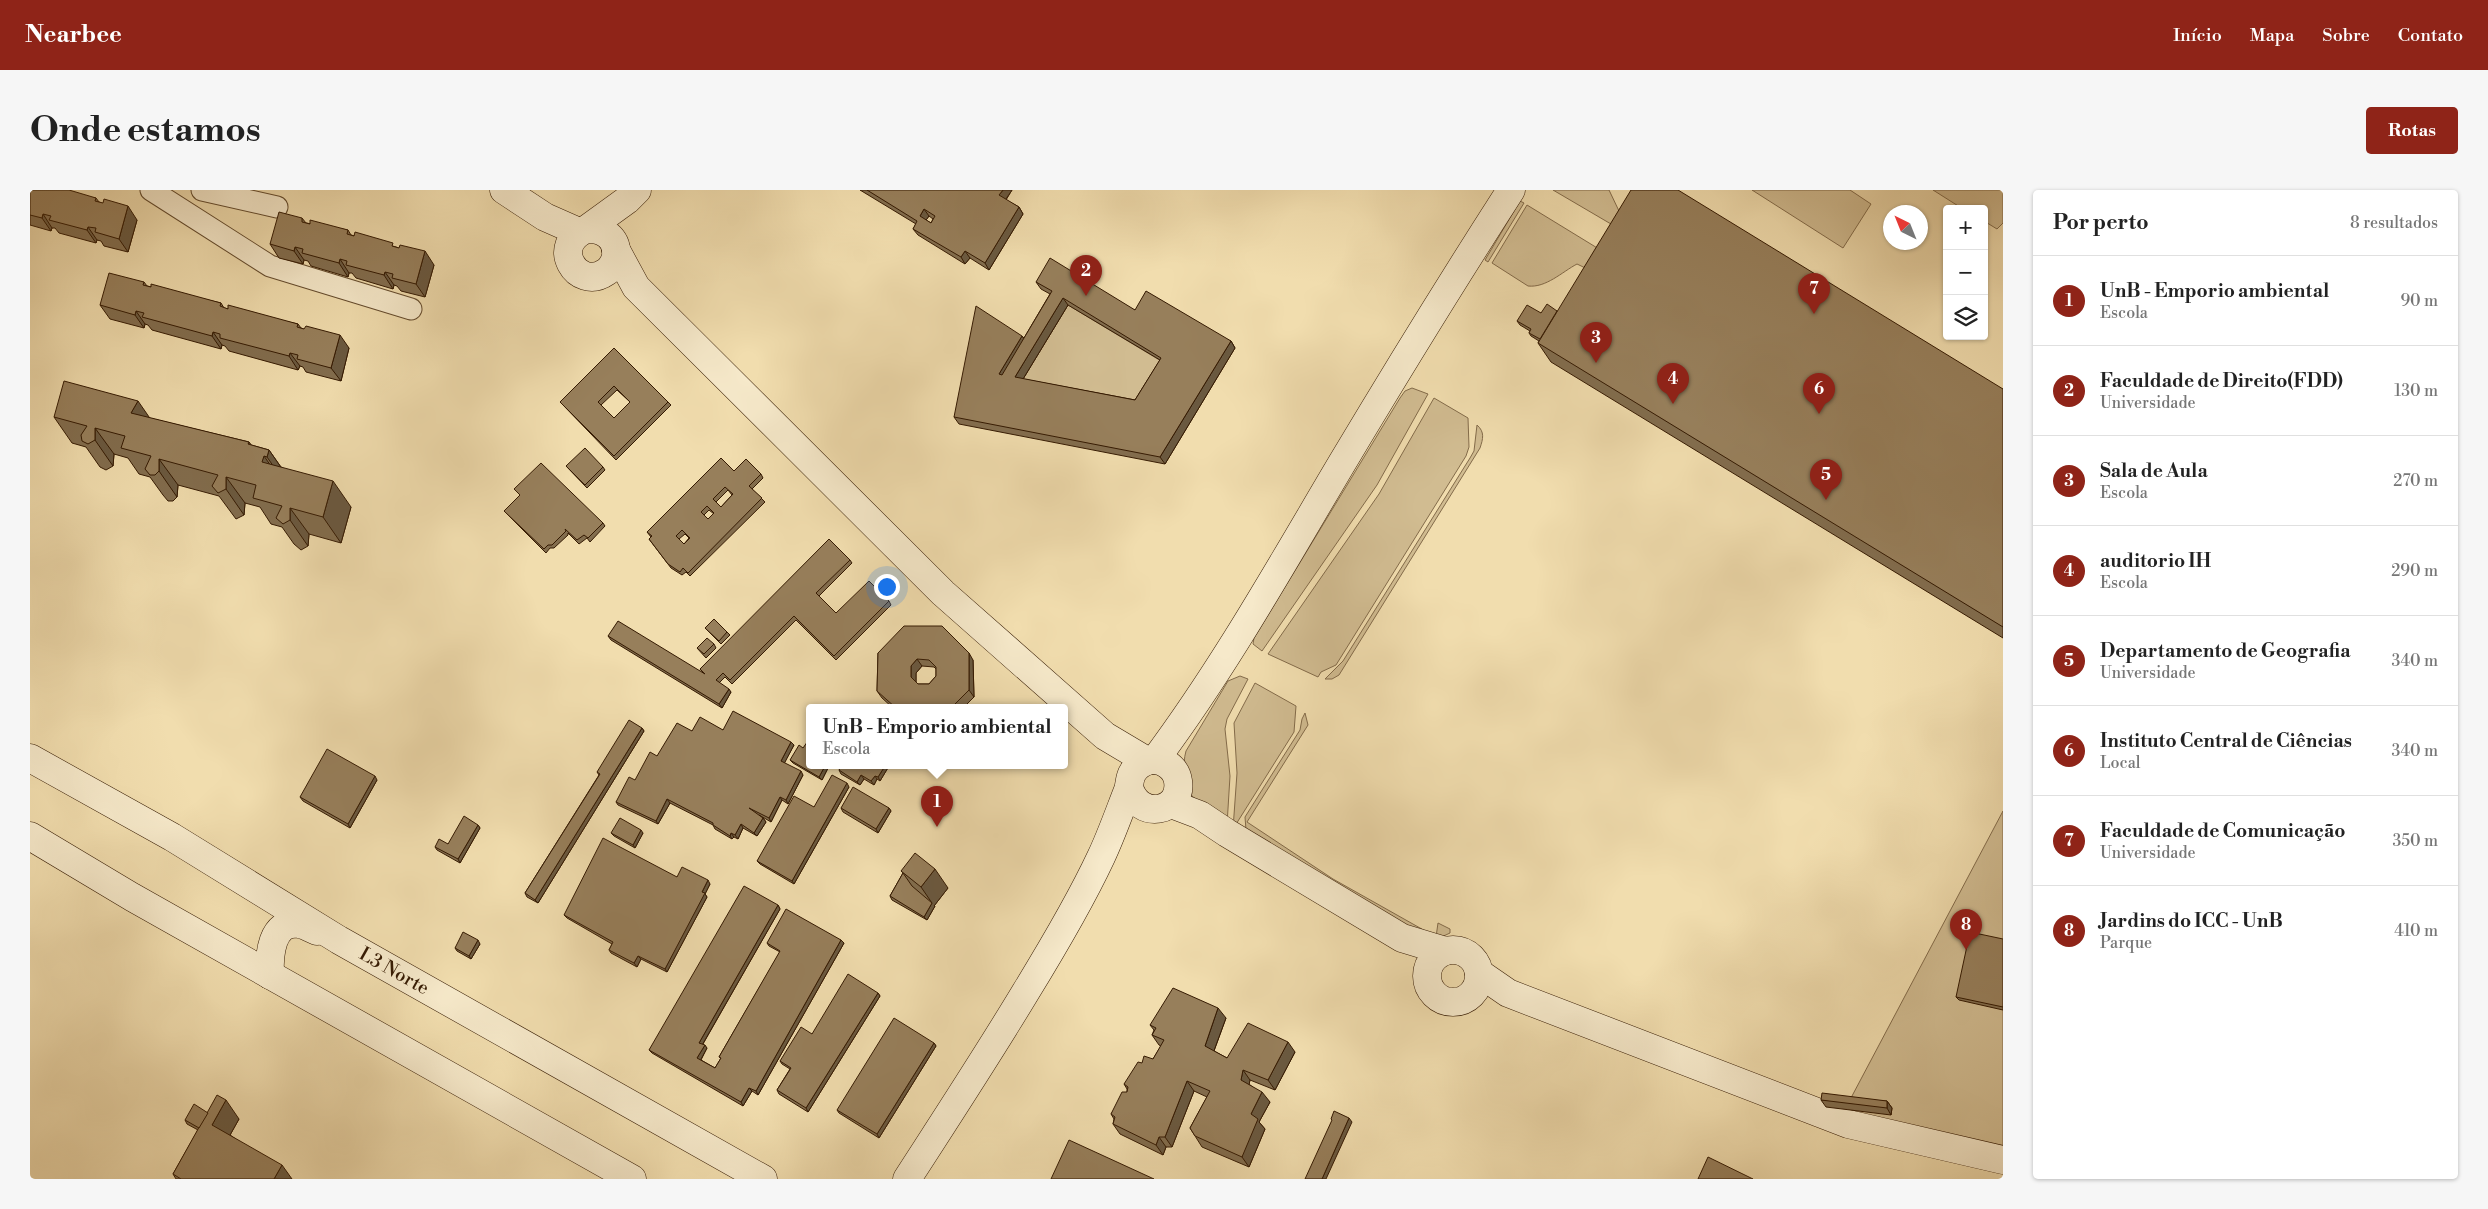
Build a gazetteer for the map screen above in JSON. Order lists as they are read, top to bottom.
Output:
{
  "streets": {
    "street": ["L3 Norte"]
  },
  "north": "top left",
  "page": {
    "header": "Nearbee",
    "nav": [
      "Início",
      "Mapa",
      "Sobre",
      "Contato"
    ],
    "buttons": "Rotas",
    "title": "Onde estamos",
    "heading": ["Por perto", "8 resultados"],
    "map_buttons": ["+", "−"],
    "pins": [
      "2",
      "7",
      "3",
      "4",
      "6",
      "5",
      "1",
      "8"
    ],
    "list": [
      {
        "mark": "1",
        "name": "UnB - Emporio ambiental",
        "note": "Escola",
        "value": "90 m"
      },
      {
        "mark": "2",
        "name": "Faculdade de Direito(FDD)",
        "note": "Universidade",
        "value": "130 m"
      },
      {
        "mark": "3",
        "name": "Sala de Aula",
        "note": "Escola",
        "value": "270 m"
      },
      {
        "mark": "4",
        "name": "auditorio IH",
        "note": "Escola",
        "value": "290 m"
      },
      {
        "mark": "5",
        "name": "Departamento de Geografia",
        "note": "Universidade",
        "value": "340 m"
      },
      {
        "mark": "6",
        "name": "Instituto Central de Ciências",
        "note": "Local",
        "value": "340 m"
      },
      {
        "mark": "7",
        "name": "Faculdade de Comunicação",
        "note": "Universidade",
        "value": "350 m"
      },
      {
        "mark": "8",
        "name": "Jardins do ICC - UnB",
        "note": "Parque",
        "value": "410 m"
      }
    ],
    "popup": ["UnB - Emporio ambiental", "Escola"]
  }
}
